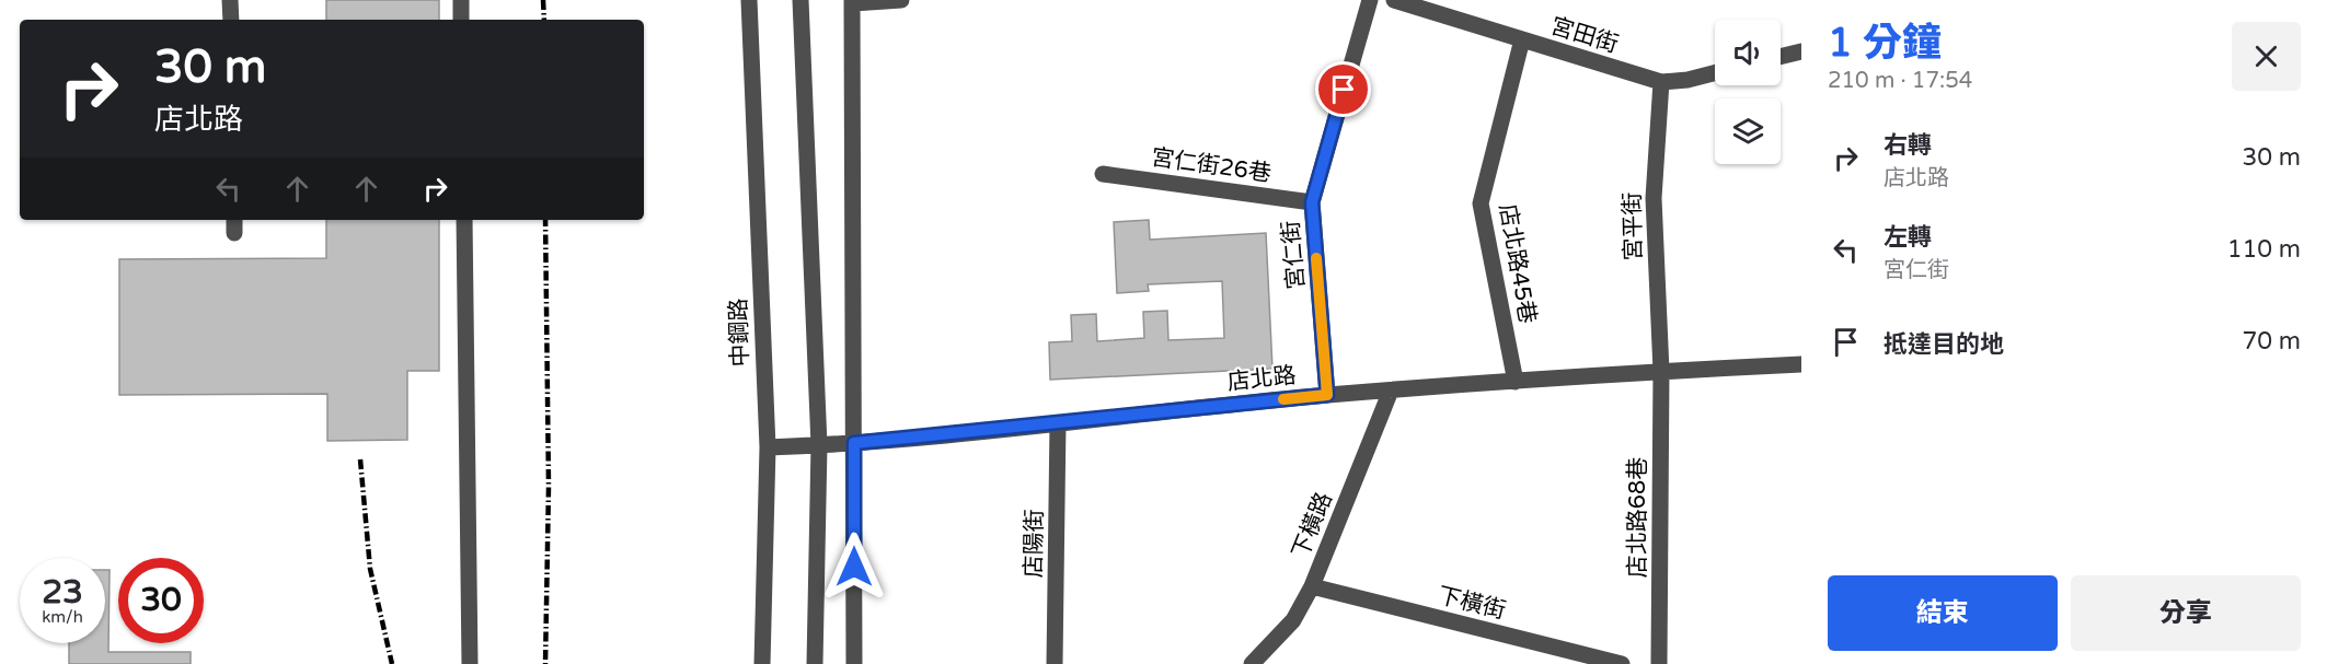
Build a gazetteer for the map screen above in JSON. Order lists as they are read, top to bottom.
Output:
{
  "streets": {
    "street": [
      "宮田街",
      "宮仁街26巷",
      "宮平街",
      "宮仁街",
      "店北路45巷",
      "中鋼路",
      "店北路",
      "店北路68巷",
      "下橫路",
      "店陽街",
      "下橫街"
    ]
  },
  "crossings": [
    ["宮田街", "宮平街"],
    ["宮田街", "店北路45巷"],
    ["宮仁街26巷", "宮仁街"],
    ["宮平街", "店北路"],
    ["宮平街", "店北路68巷"],
    ["宮仁街", "店北路"],
    ["店北路45巷", "店北路"],
    ["中鋼路", "店北路"],
    ["店北路", "店北路68巷"],
    ["店北路", "下橫路"],
    ["店北路", "店陽街"],
    ["下橫路", "下橫街"]
  ],
  "page": {
    "heading": ["1 分鐘", "210 m · 17:54"],
    "turn": ["30 m", "店北路"],
    "list": [
      {
        "name": "右轉",
        "note": "店北路",
        "value": "30 m"
      },
      {
        "name": "左轉",
        "note": "宮仁街",
        "value": "110 m"
      },
      {
        "name": "抵達目的地",
        "value": "70 m"
      }
    ],
    "speed": "23 km/h",
    "limit": "30",
    "buttons": ["結束", "分享"]
  }
}
